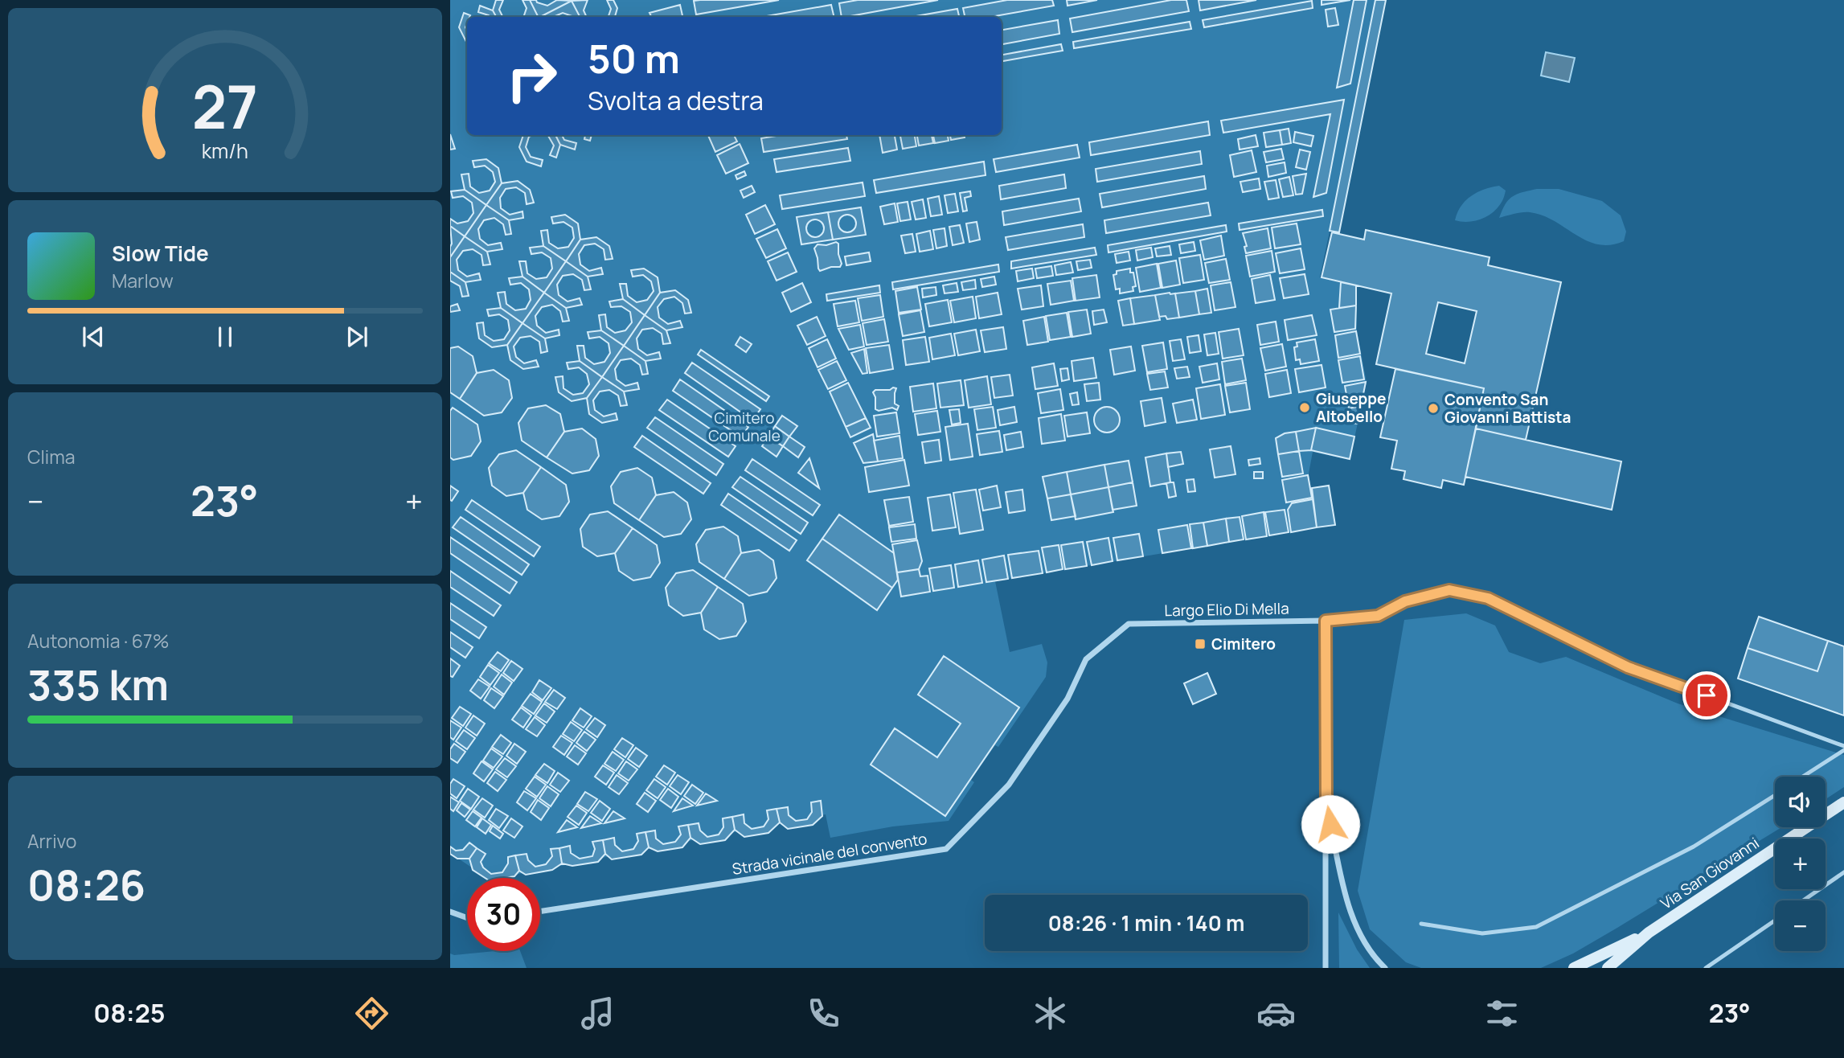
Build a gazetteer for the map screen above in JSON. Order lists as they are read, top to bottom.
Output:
{
  "streets": {
    "main road": ["Via San Giovanni"],
    "street": ["Largo Elio Di Mella", "Strada vicinale del convento"]
  },
  "crossings": [
    ["Largo Elio Di Mella", "Strada vicinale del convento"]
  ],
  "parks": ["Cimitero Comunale"],
  "places": {
    "other": ["Giuseppe Altobello", "Convento San Giovanni Battista"],
    "transit": ["Cimitero"]
  },
  "page": {
    "turn": ["50 m", "Svolta a destra"],
    "song": ["Slow Tide", "Marlow"],
    "tile": [
      "Clima",
      ["Autonomia · 67%", "335 km"],
      ["Arrivo", "08:26"]
    ],
    "heat": ["−", "23°", "+"],
    "map_buttons": ["+", "−"],
    "limit": "30",
    "trip": "08:26 · 1 min · 140 m",
    "tabs": ["08:25", "23°"],
    "gauge": ["27", "km/h"]
  }
}
